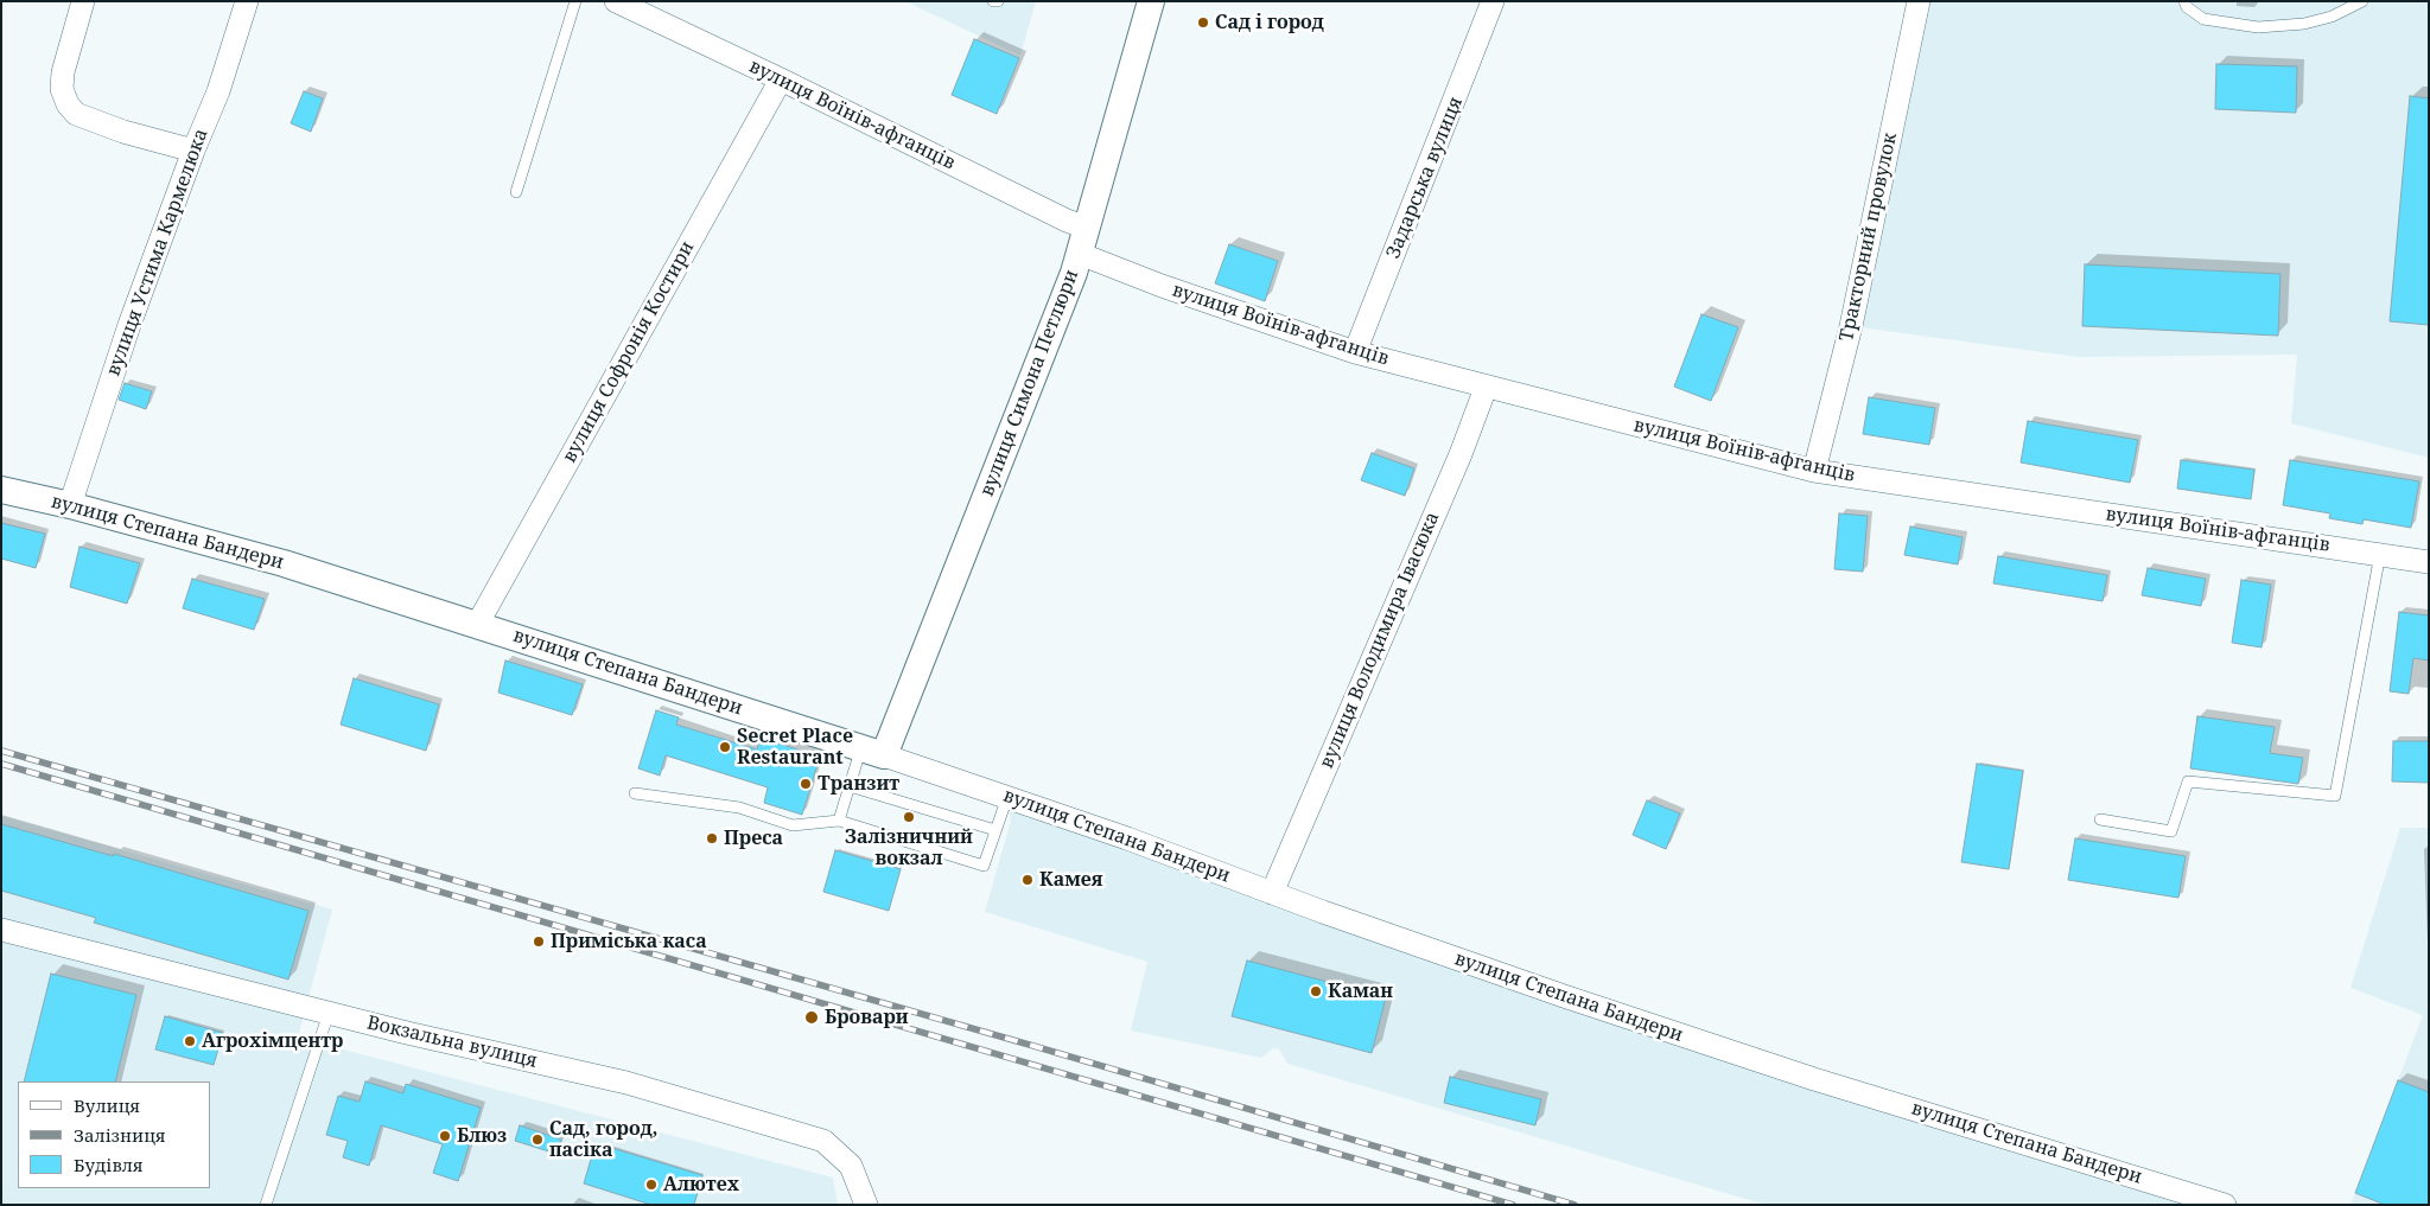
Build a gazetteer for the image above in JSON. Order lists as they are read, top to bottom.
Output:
{
  "streets": {
    "street": [
      "вулиця Воїнів-афганців",
      "Задарська вулиця",
      "Тракторний провулок",
      "вулиця Устима Кармелюка",
      "вулиця Софронія Костири",
      "вулиця Симона Петлюри",
      "вулиця Степана Бандери",
      "вулиця Володимира Івасюка",
      "Вокзальна вулиця"
    ]
  },
  "crossings": [
    ["вулиця Воїнів-афганців", "Задарська вулиця"],
    ["вулиця Воїнів-афганців", "Тракторний провулок"],
    ["вулиця Воїнів-афганців", "вулиця Софронія Костири"],
    ["вулиця Воїнів-афганців", "вулиця Симона Петлюри"],
    ["вулиця Воїнів-афганців", "вулиця Володимира Івасюка"],
    ["вулиця Устима Кармелюка", "вулиця Степана Бандери"],
    ["вулиця Софронія Костири", "вулиця Степана Бандери"],
    ["вулиця Симона Петлюри", "вулиця Степана Бандери"],
    ["вулиця Степана Бандери", "вулиця Володимира Івасюка"]
  ],
  "places": [
    "Сад і город",
    "Secret Place Restaurant",
    "Транзит",
    "Залізничний вокзал",
    "Преса",
    "Камея",
    "Приміська каса",
    "Каман",
    "Бровари",
    "Агрохімцентр",
    "Блюз",
    "Сад, город, пасіка",
    "Алютех"
  ],
  "legend": ["Вулиця", "Залізниця", "Будівля"]
}
